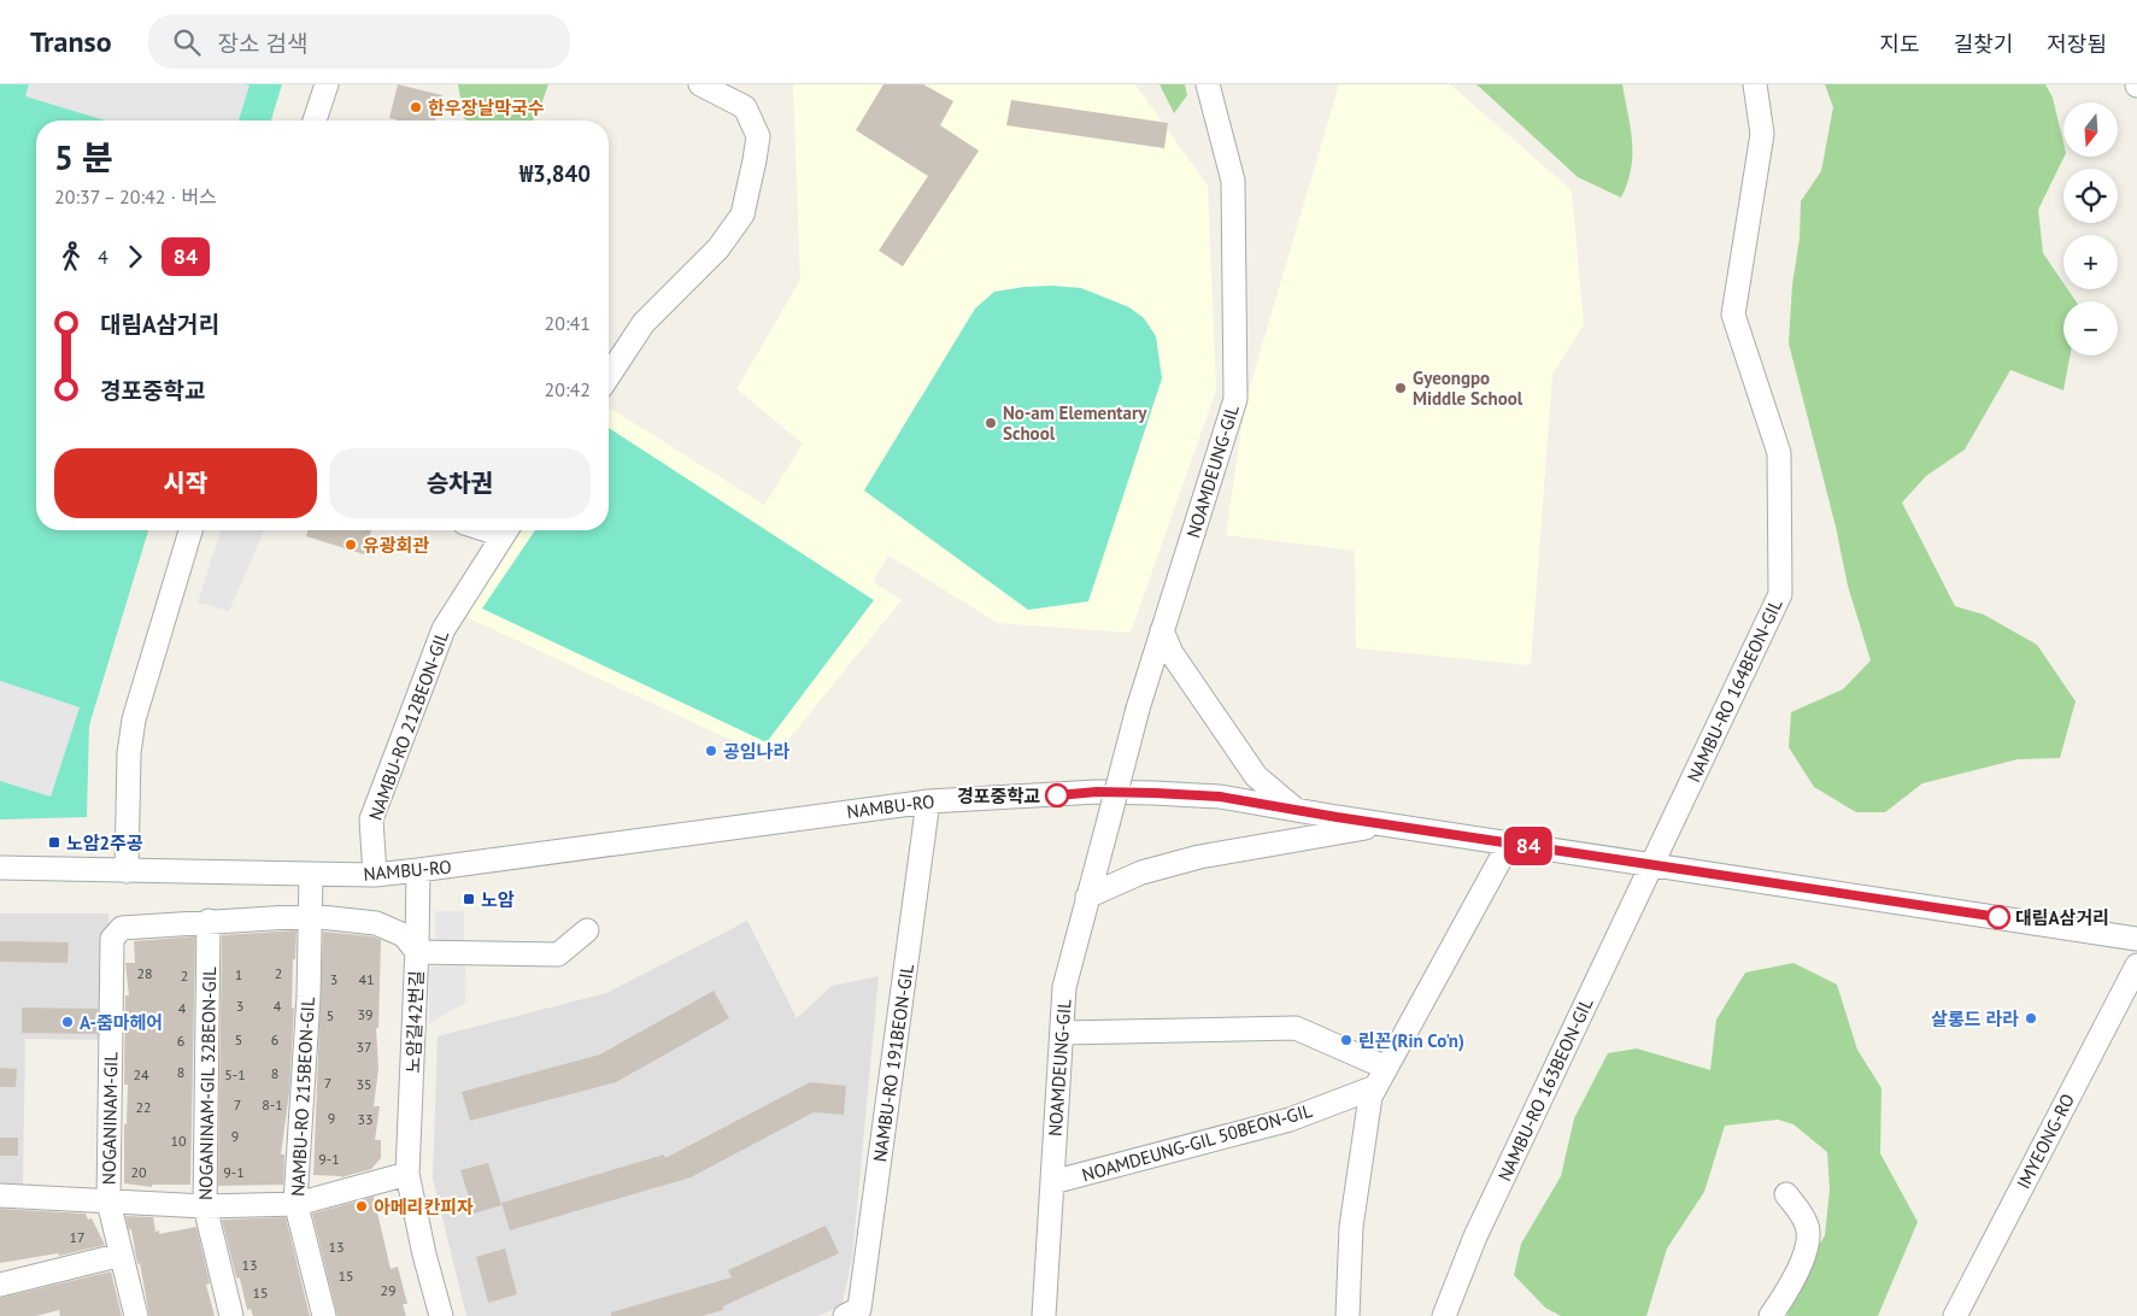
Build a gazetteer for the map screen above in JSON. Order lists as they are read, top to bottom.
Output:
{
  "streets": {
    "street": [
      "NOAMDEUNG-GIL",
      "NAMBU-RO 164BEON-GIL",
      "NAMBU-RO 212BEON-GIL",
      "NAMBU-RO",
      "노암길42번길",
      "NAMBU-RO 191BEON-GIL",
      "NOGANINAM-GIL 32BEON-GIL",
      "NAMBU-RO 163BEON-GIL",
      "NAMBU-RO 215BEON-GIL",
      "NOGANINAM-GIL",
      "IMYEONG-RO",
      "NOAMDEUNG-GIL 50BEON-GIL"
    ]
  },
  "crossings": [
    ["NOAMDEUNG-GIL", "NOAMDEUNG-GIL 50BEON-GIL"],
    ["NAMBU-RO 164BEON-GIL", "NAMBU-RO"],
    ["NAMBU-RO 164BEON-GIL", "NAMBU-RO 163BEON-GIL"],
    ["NAMBU-RO 212BEON-GIL", "NAMBU-RO"],
    ["NAMBU-RO", "노암길42번길"],
    ["NAMBU-RO", "NAMBU-RO 191BEON-GIL"],
    ["NAMBU-RO", "NAMBU-RO 163BEON-GIL"],
    ["NAMBU-RO", "NAMBU-RO 215BEON-GIL"],
    ["노암길42번길", "NOGANINAM-GIL"],
    ["NOGANINAM-GIL 32BEON-GIL", "NOGANINAM-GIL"],
    ["NAMBU-RO 215BEON-GIL", "NOGANINAM-GIL"]
  ],
  "places": {
    "other": [
      "한우장날막국수",
      "Gyeongpo Middle School",
      "No-am Elementary School",
      "유광회관",
      "공임나라",
      "경포중학교",
      "대림A삼거리",
      "살롱드 라라",
      "A-줌마헤어",
      "린꼰(Rin Co'n)",
      "아메리칸피자"
    ],
    "transit": ["노암2주공", "노암"]
  },
  "lines": ["bus line 84"],
  "house_numbers": [
    "28",
    "2",
    "1",
    "2",
    "3",
    "41",
    "3",
    "4",
    "4",
    "39",
    "5",
    "5",
    "6",
    "6",
    "37",
    "8",
    "8",
    "24",
    "5-1",
    "7",
    "35",
    "7",
    "8-1",
    "22",
    "9",
    "33",
    "9",
    "10",
    "9-1",
    "20",
    "9-1",
    "17",
    "13",
    "13",
    "15",
    "29",
    "15"
  ],
  "north": "bottom",
  "page": {
    "header": "Transo",
    "search": "장소 검색",
    "nav": ["지도", "길찾기", "저장됨"],
    "on_map": "84",
    "map_buttons": ["+", "−"],
    "heading": ["5 분", "20:37 – 20:42 · 버스", "₩3,840"],
    "legs": ["4", "84"],
    "list": [
      {
        "name": "대림A삼거리",
        "value": "20:41"
      },
      {
        "name": "경포중학교",
        "value": "20:42"
      }
    ],
    "buttons": ["시작", "승차권"]
  }
}
